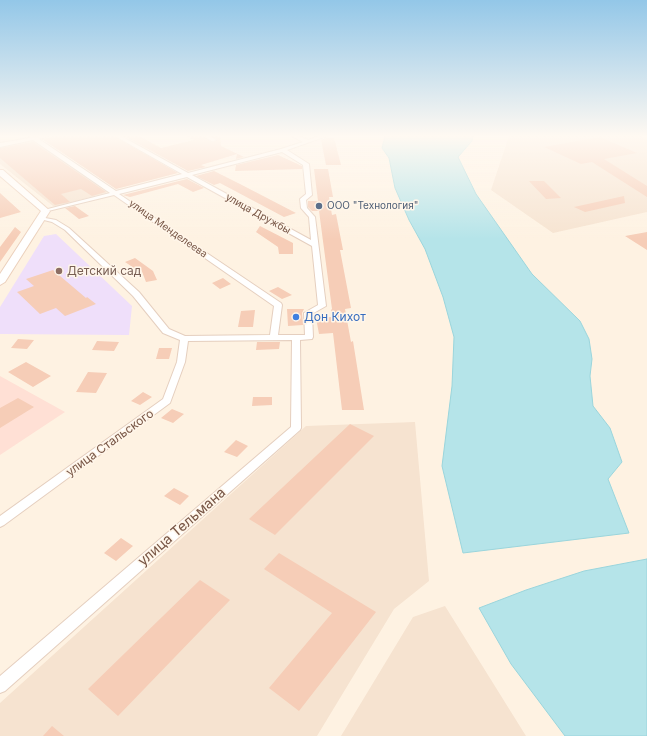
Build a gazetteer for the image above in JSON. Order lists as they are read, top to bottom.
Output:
{
  "streets": {
    "street": [
      "улица Дружбы",
      "улица Менделеева",
      "улица Стальского",
      "улица Тельмана"
    ]
  },
  "places": ["ООО \"Технология\"", "Детский сад", "Дон Кихот"]
}
